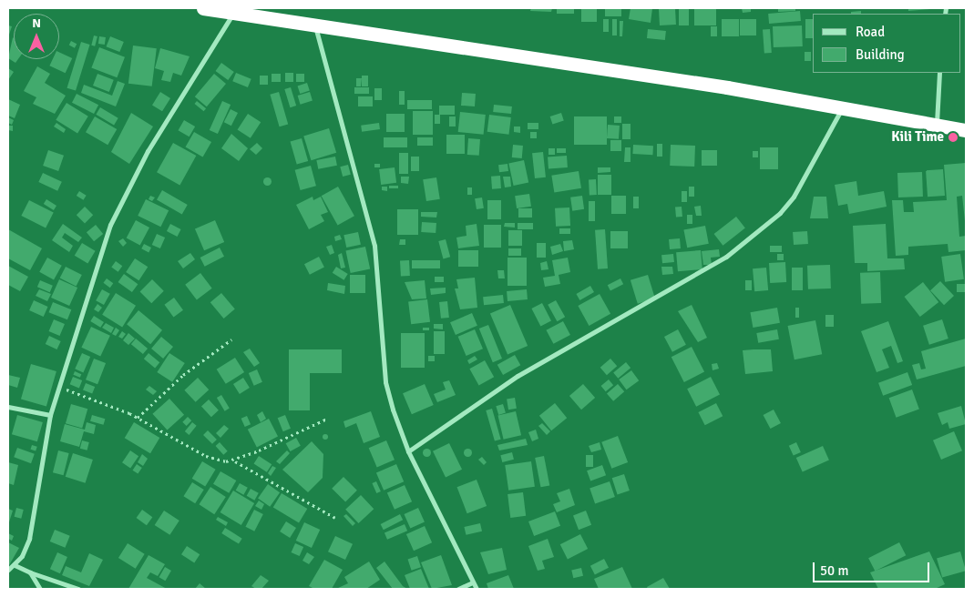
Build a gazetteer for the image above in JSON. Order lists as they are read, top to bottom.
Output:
{
  "places": ["Kili Time"],
  "legend": ["Road", "Building"],
  "scale_bar": "50 m",
  "north": "top"
}
